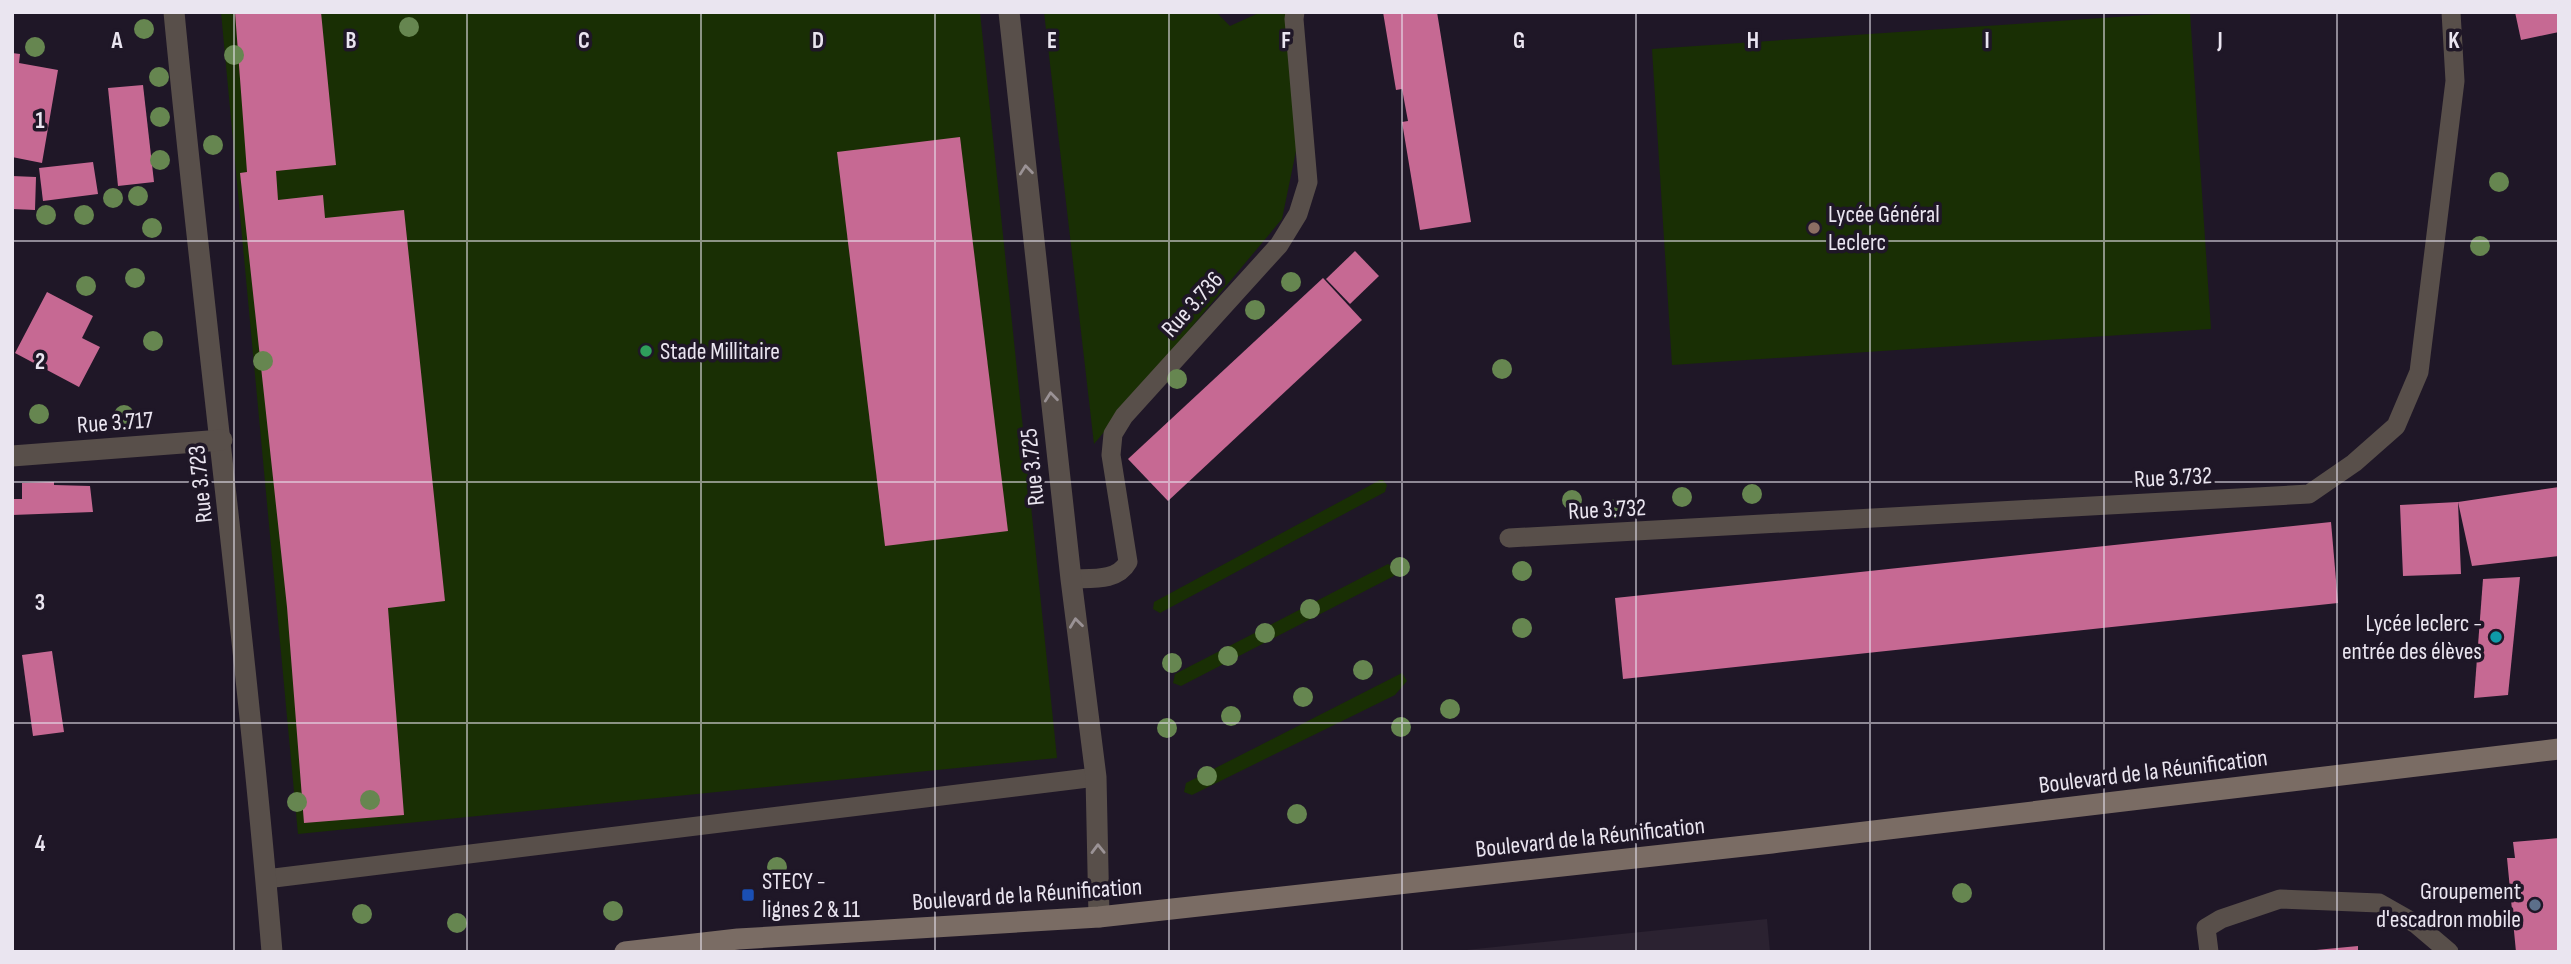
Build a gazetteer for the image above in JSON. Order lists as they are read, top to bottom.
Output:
{
  "streets": {
    "main road": ["Boulevard de la Réunification"],
    "street": ["Rue 3.717", "Rue 3.725", "Rue 3.723"],
    "lane": ["Rue 3.736", "Rue 3.732"]
  },
  "crossings": [
    ["Rue 3.736", "Rue 3.725"],
    ["Rue 3.717", "Rue 3.723"],
    ["Rue 3.725", "Boulevard de la Réunification"]
  ],
  "one_way": ["Rue 3.725"],
  "places": {
    "other": [
      "Lycée Général Leclerc",
      "Stade Millitaire",
      "Lycée leclerc - entrée des élèves",
      "Groupement d'escadron mobile"
    ],
    "transit": ["STECY - lignes 2 & 11"]
  },
  "grid": {
    "columns": [
      "A",
      "B",
      "C",
      "D",
      "E",
      "F",
      "G",
      "H",
      "I",
      "J",
      "K"
    ],
    "rows": [
      "1",
      "2",
      "3",
      "4"
    ]
  }
}
